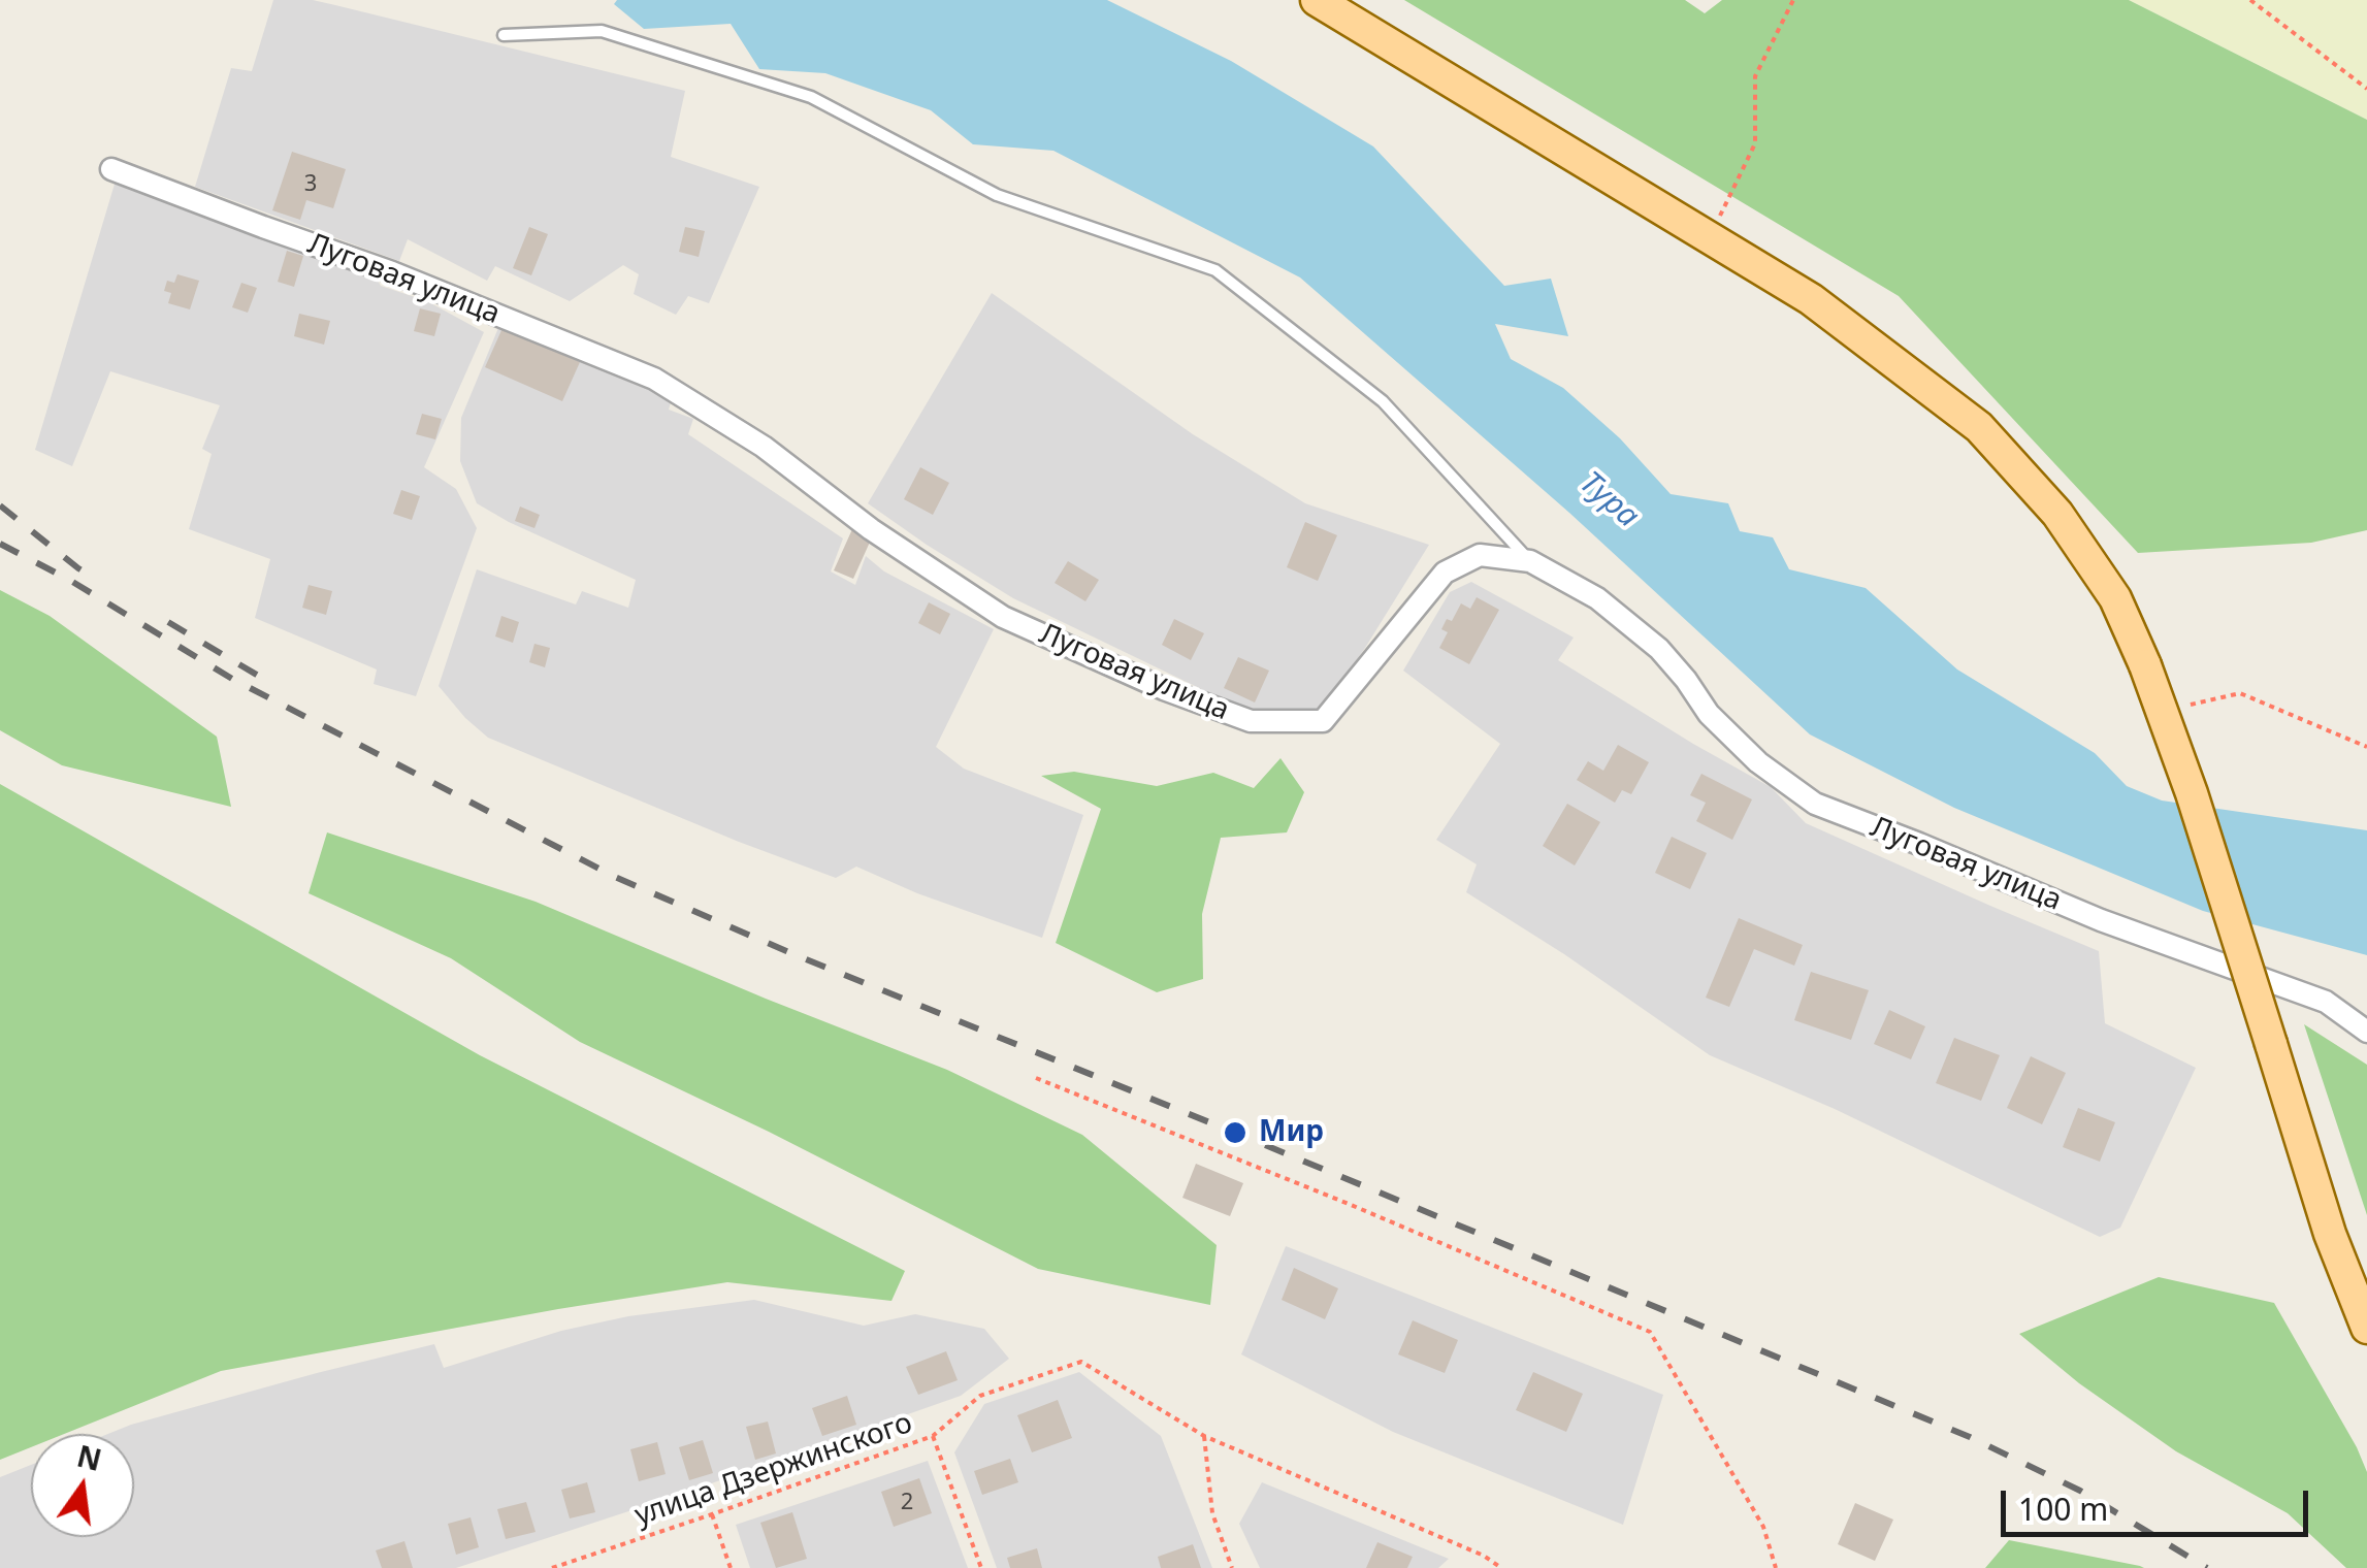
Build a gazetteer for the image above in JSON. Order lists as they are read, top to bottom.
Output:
{
  "streets": {
    "street": ["Луговая улица"],
    "path": ["улица Дзержинского"]
  },
  "water": ["Тура"],
  "places": ["Мир"],
  "house_numbers": ["3", "2"],
  "scale_bar": "100 m",
  "north": "top"
}
